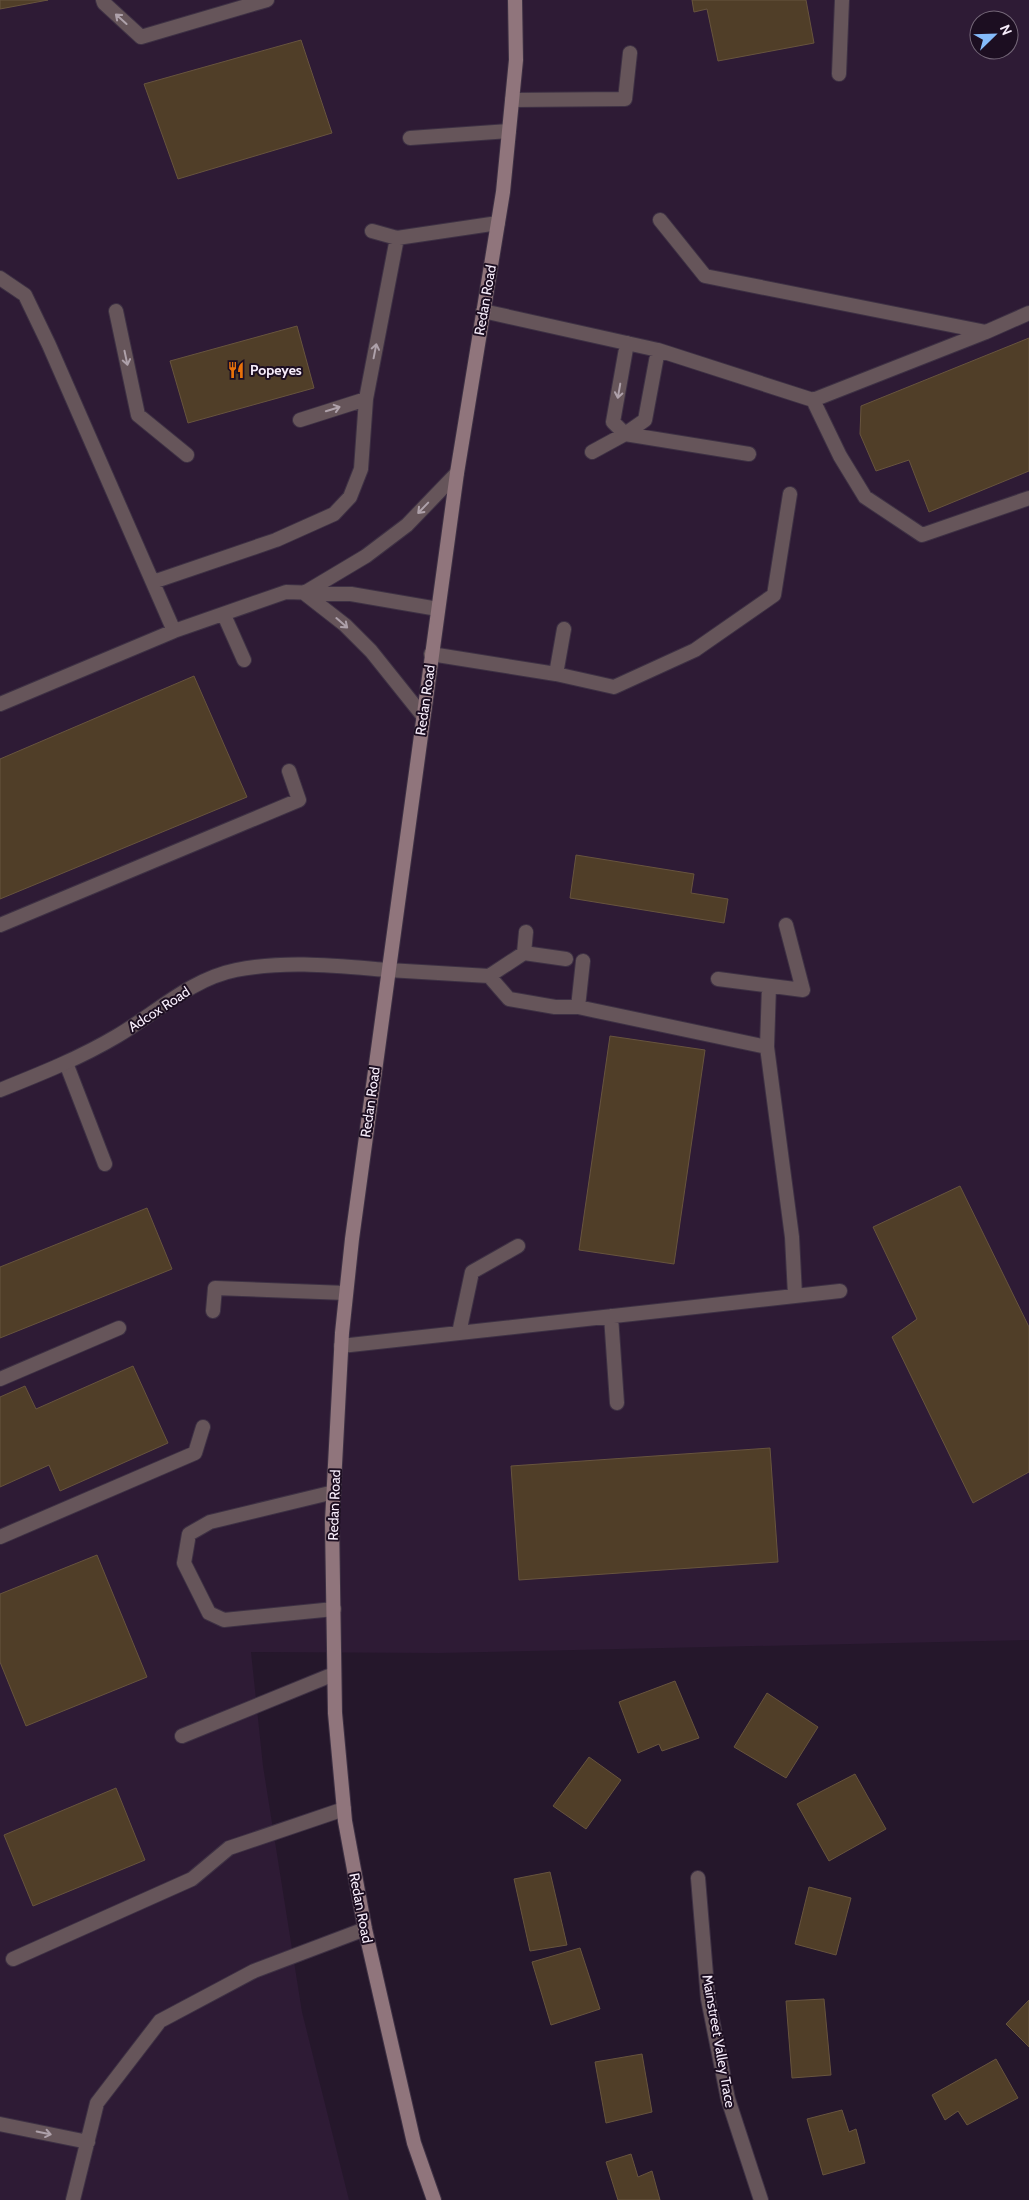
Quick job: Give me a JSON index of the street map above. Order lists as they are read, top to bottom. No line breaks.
{"streets":{"main road":["Redan Road"],"street":["Adcox Road","Mainstreet Valley Trace"]},"crossings":[["Redan Road","Adcox Road"]],"places":{"restaurant":["Popeyes"]},"north":"top right"}
